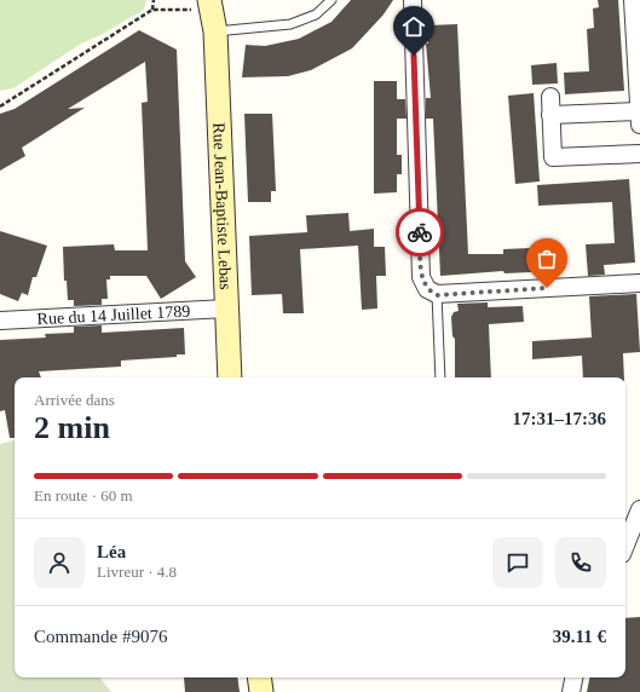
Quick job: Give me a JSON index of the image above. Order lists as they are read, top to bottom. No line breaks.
{"streets":{"street":["Rue Jean-Baptiste Lebas","Rue du 14 Juillet 1789"]},"crossings":[["Rue Jean-Baptiste Lebas","Rue du 14 Juillet 1789"]],"page":{"heading":["2 min","Arrivée dans","17:31–17:36"],"panel":["Léa","Livreur · 4.8","Commande #9076","39.11 €"],"bar":"En route · 60 m"}}
